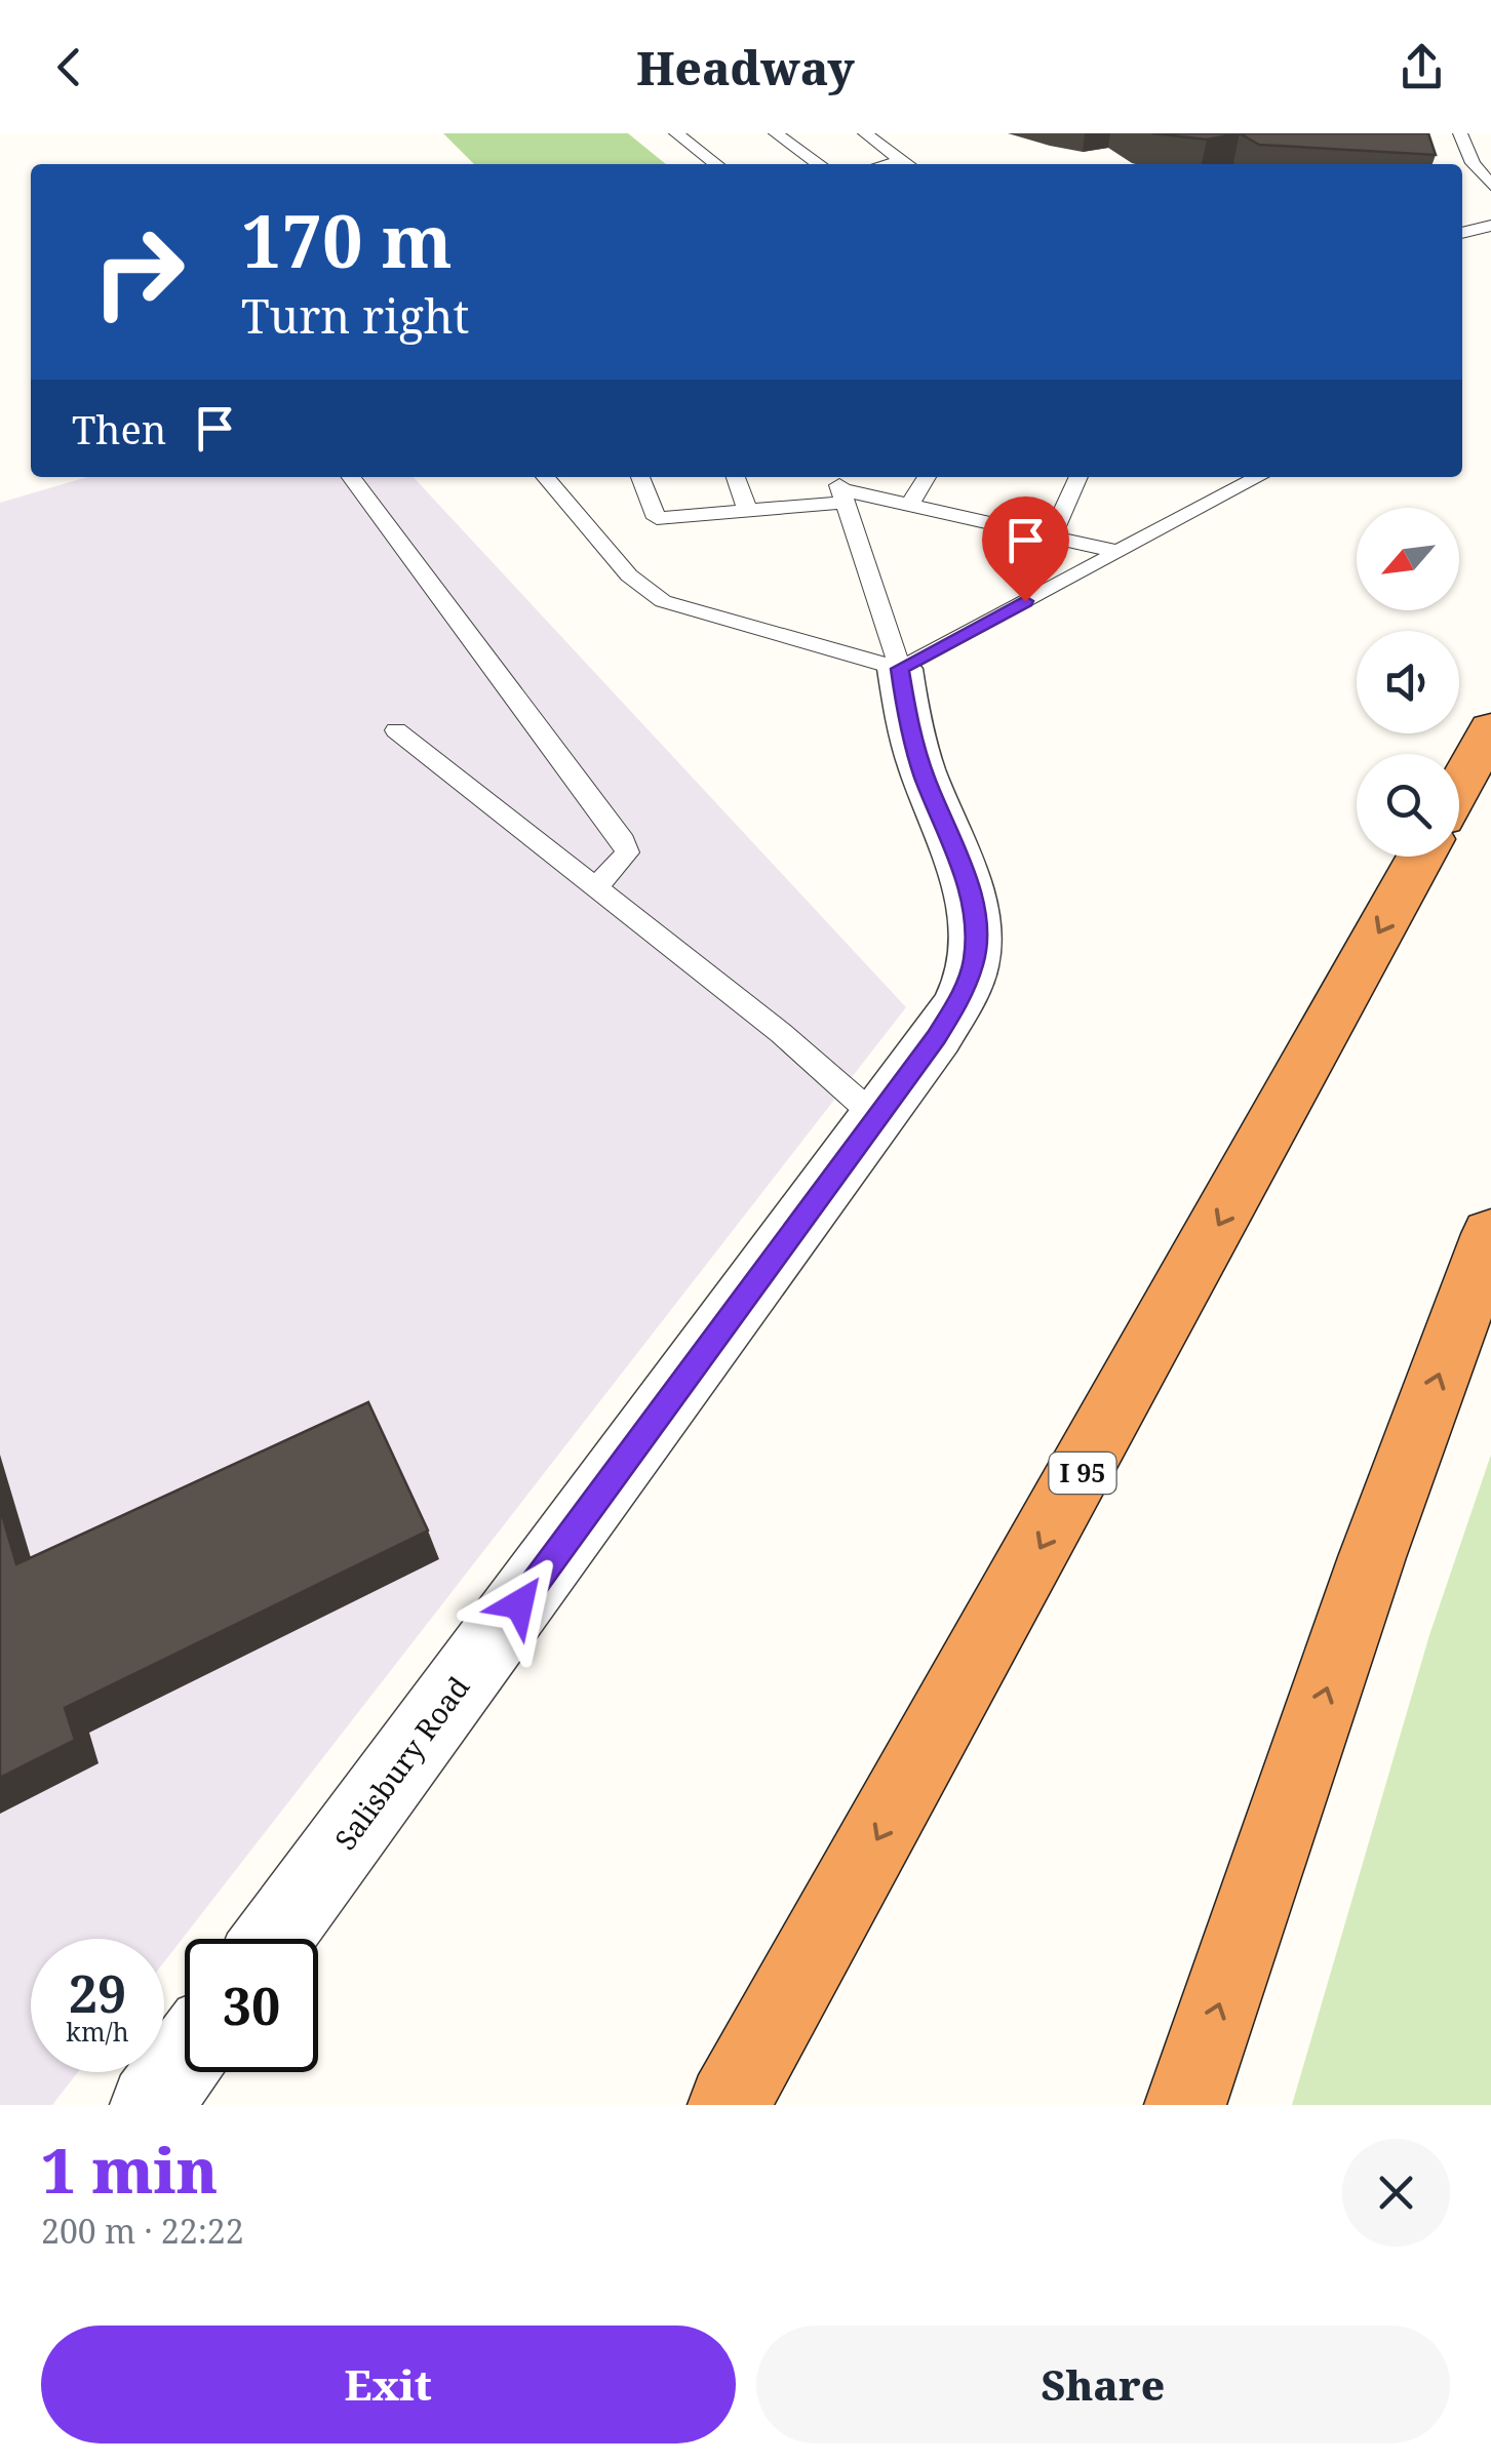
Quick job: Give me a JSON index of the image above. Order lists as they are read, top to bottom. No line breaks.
{"streets":{"highway":["I 95"],"street":["Salisbury Road"]},"north":"bottom left","page":{"header":"Headway","turn":["170 m","Turn right"],"then":"Then","speed":"29 km/h","limit":"30","heading":["1 min","200 m · 22:22"],"buttons":["Exit","Share"]}}
